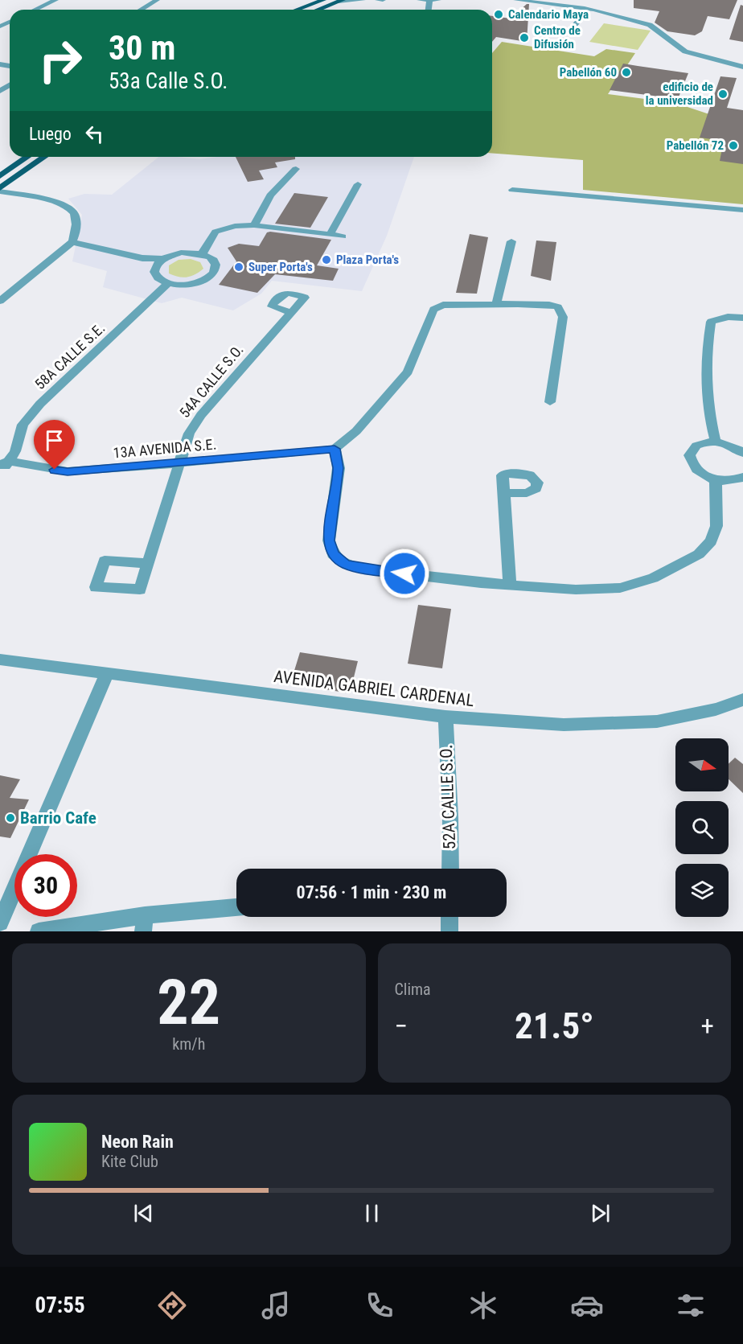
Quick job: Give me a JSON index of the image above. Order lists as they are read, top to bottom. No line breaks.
{"streets":{"street":["58A CALLE S.E.","54A CALLE S.O.","13A AVENIDA S.E.","AVENIDA GABRIEL CARDENAL","52A CALLE S.O."]},"crossings":[["58A CALLE S.E.","13A AVENIDA S.E."],["54A CALLE S.O.","13A AVENIDA S.E."],["AVENIDA GABRIEL CARDENAL","52A CALLE S.O."]],"places":["Calendario Maya","Centro de Difusión","Pabellón 60","edificio de la universidad","Pabellón 72","Plaza Porta's","Super Porta's","Barrio Cafe"],"north":"right","page":{"turn":["30 m","53a Calle S.O."],"then":"Luego","limit":"30","trip":"07:56 · 1 min · 230 m","tile":[["22","km/h"],"Clima"],"heat":["−","21.5°","+"],"song":["Neon Rain","Kite Club"],"tabs":"07:55"}}
